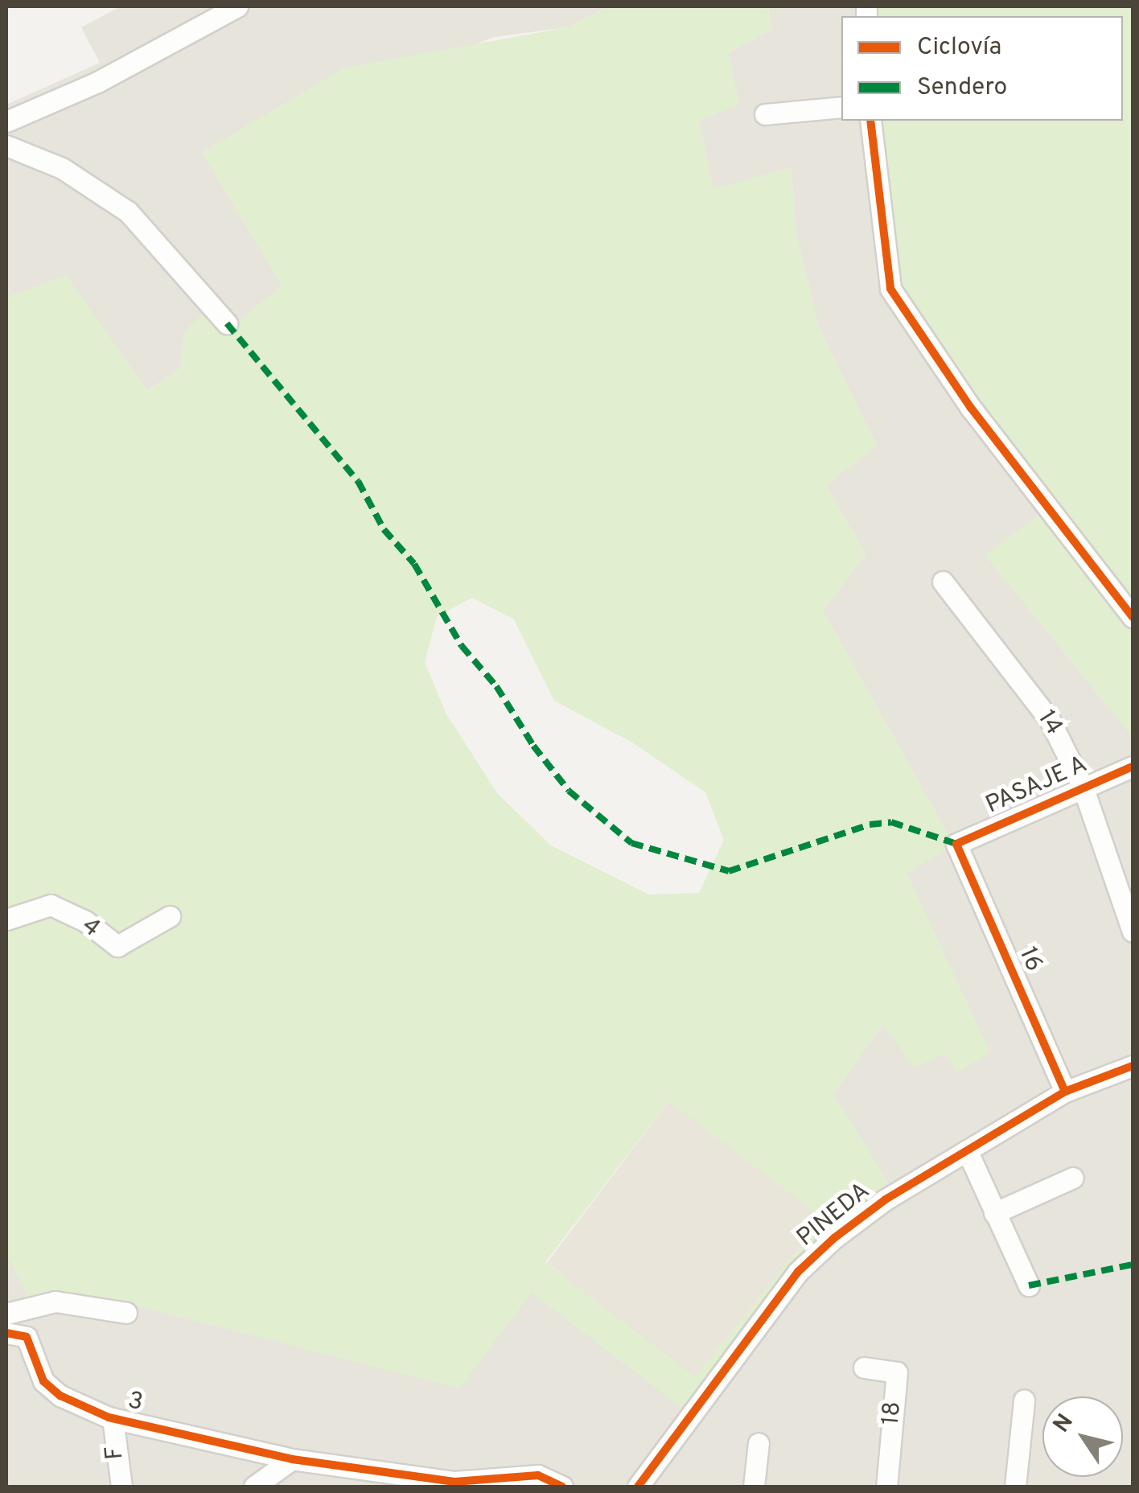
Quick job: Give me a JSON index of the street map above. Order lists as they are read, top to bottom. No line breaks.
{"streets":{"street":["14","PASAJE A","4","16","PINEDA","3","18","F"]},"crossings":[["14","PASAJE A"],["PASAJE A","16"],["16","PINEDA"],["3","F"]],"legend":["Ciclovía","Sendero"],"north":"top left"}
